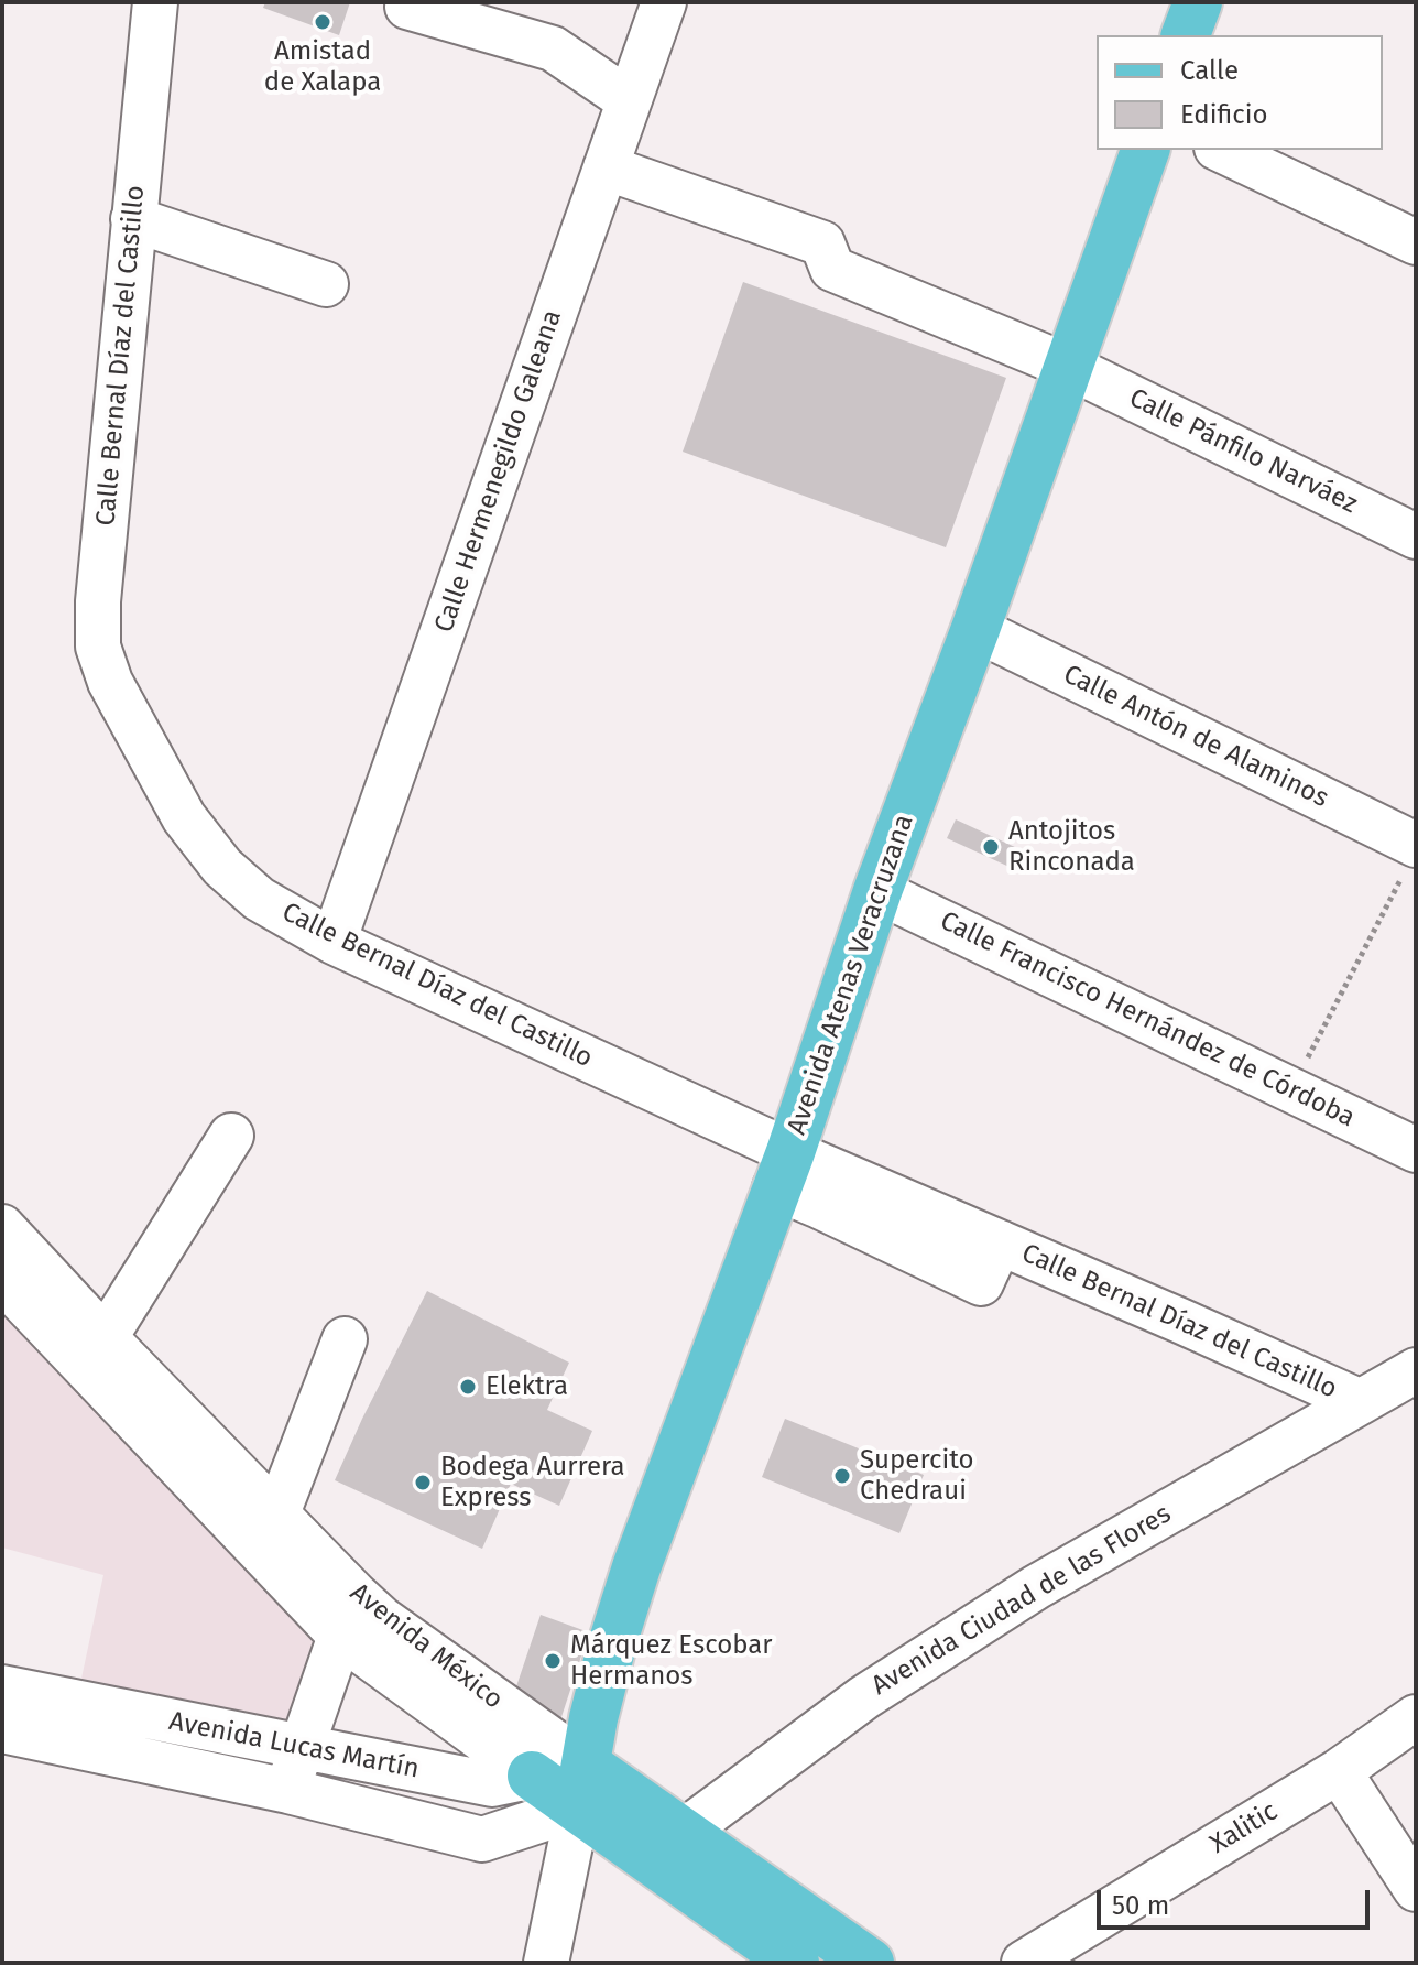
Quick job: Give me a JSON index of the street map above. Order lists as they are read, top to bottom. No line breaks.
{"streets":{"main road":["Avenida Atenas Veracruzana","Avenida México"],"street":["Calle Bernal Díaz del Castillo","Calle Pánfilo Narváez","Calle Hermenegildo Galeana","Calle Antón de Alaminos","Calle Francisco Hernández de Córdoba","Avenida Ciudad de las Flores","Avenida Lucas Martín","Xalitic"]},"crossings":[["Calle Bernal Díaz del Castillo","Calle Hermenegildo Galeana"],["Calle Bernal Díaz del Castillo","Avenida Atenas Veracruzana"],["Calle Bernal Díaz del Castillo","Avenida Ciudad de las Flores"],["Calle Pánfilo Narváez","Calle Hermenegildo Galeana"],["Calle Pánfilo Narváez","Avenida Atenas Veracruzana"],["Calle Antón de Alaminos","Avenida Atenas Veracruzana"],["Avenida Atenas Veracruzana","Calle Francisco Hernández de Córdoba"],["Avenida Atenas Veracruzana","Avenida México"],["Avenida Atenas Veracruzana","Avenida Lucas Martín"],["Avenida Ciudad de las Flores","Avenida México"],["Avenida México","Avenida Lucas Martín"]],"places":["Amistad de Xalapa","Antojitos Rinconada","Elektra","Supercito Chedraui","Bodega Aurrera Express","Márquez Escobar Hermanos"],"legend":["Calle","Edificio"],"scale_bar":"50 m"}
